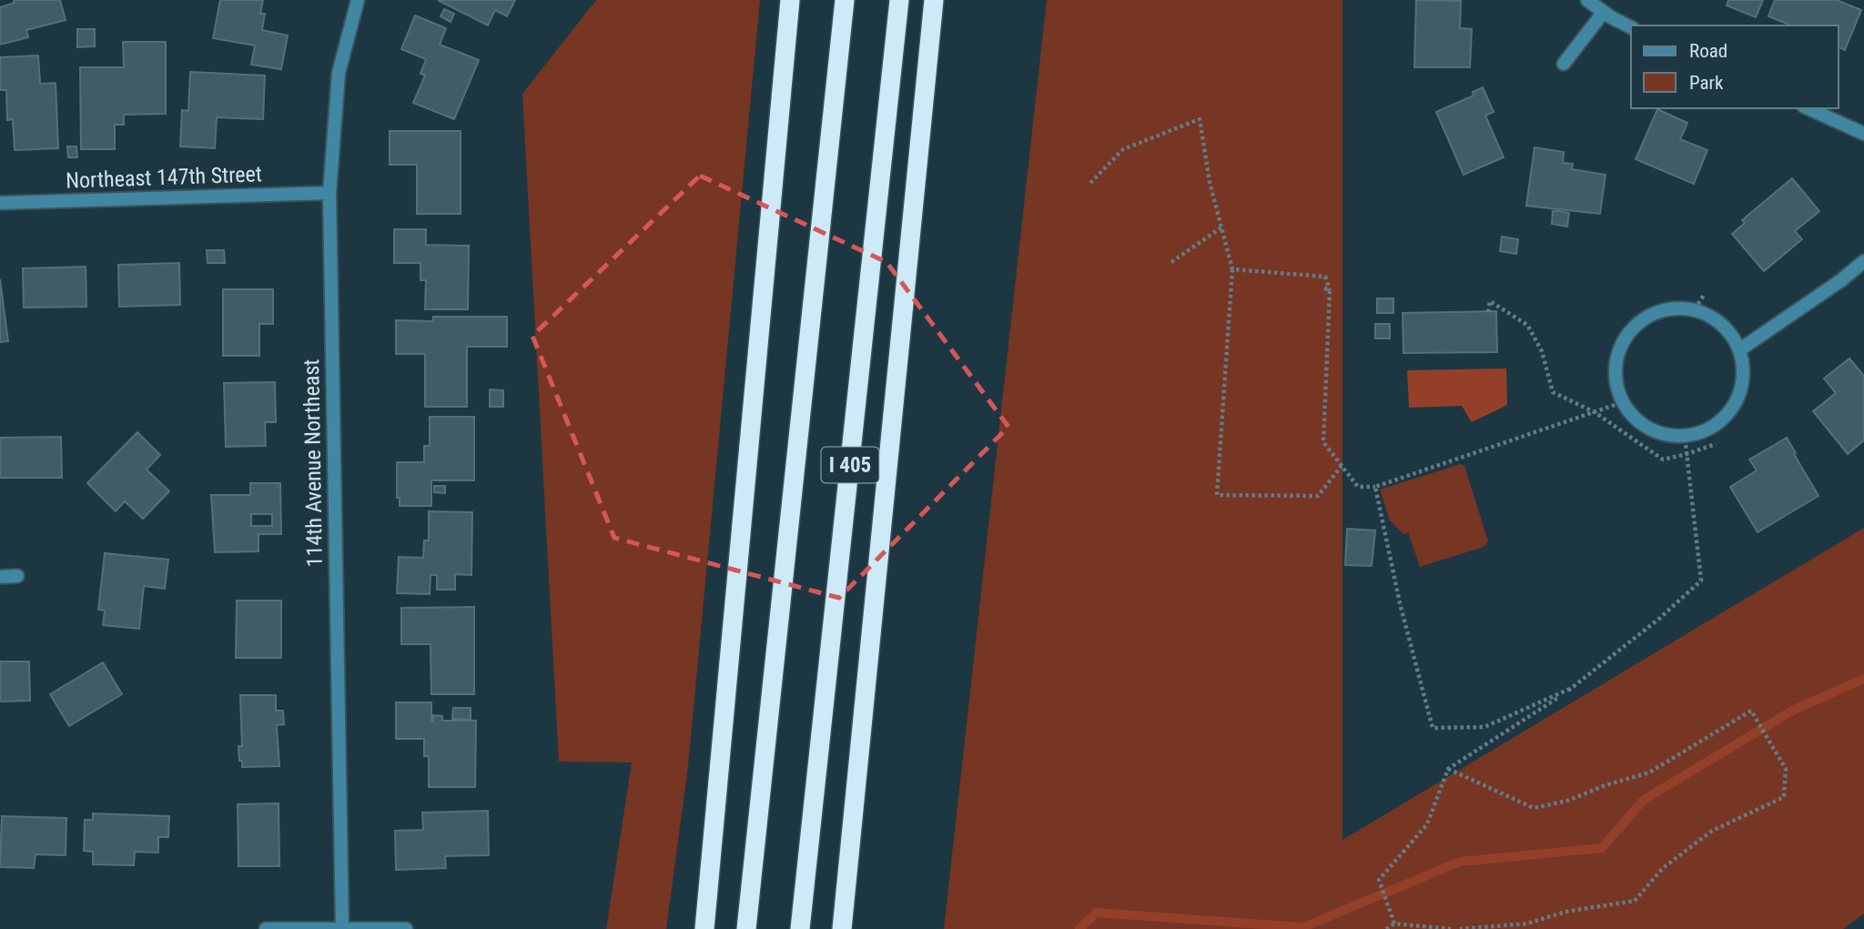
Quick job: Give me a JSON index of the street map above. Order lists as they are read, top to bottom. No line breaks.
{"streets":{"highway":["I 405"],"street":["Northeast 147th Street","114th Avenue Northeast"]},"crossings":[["Northeast 147th Street","114th Avenue Northeast"]],"legend":["Road","Park"]}
